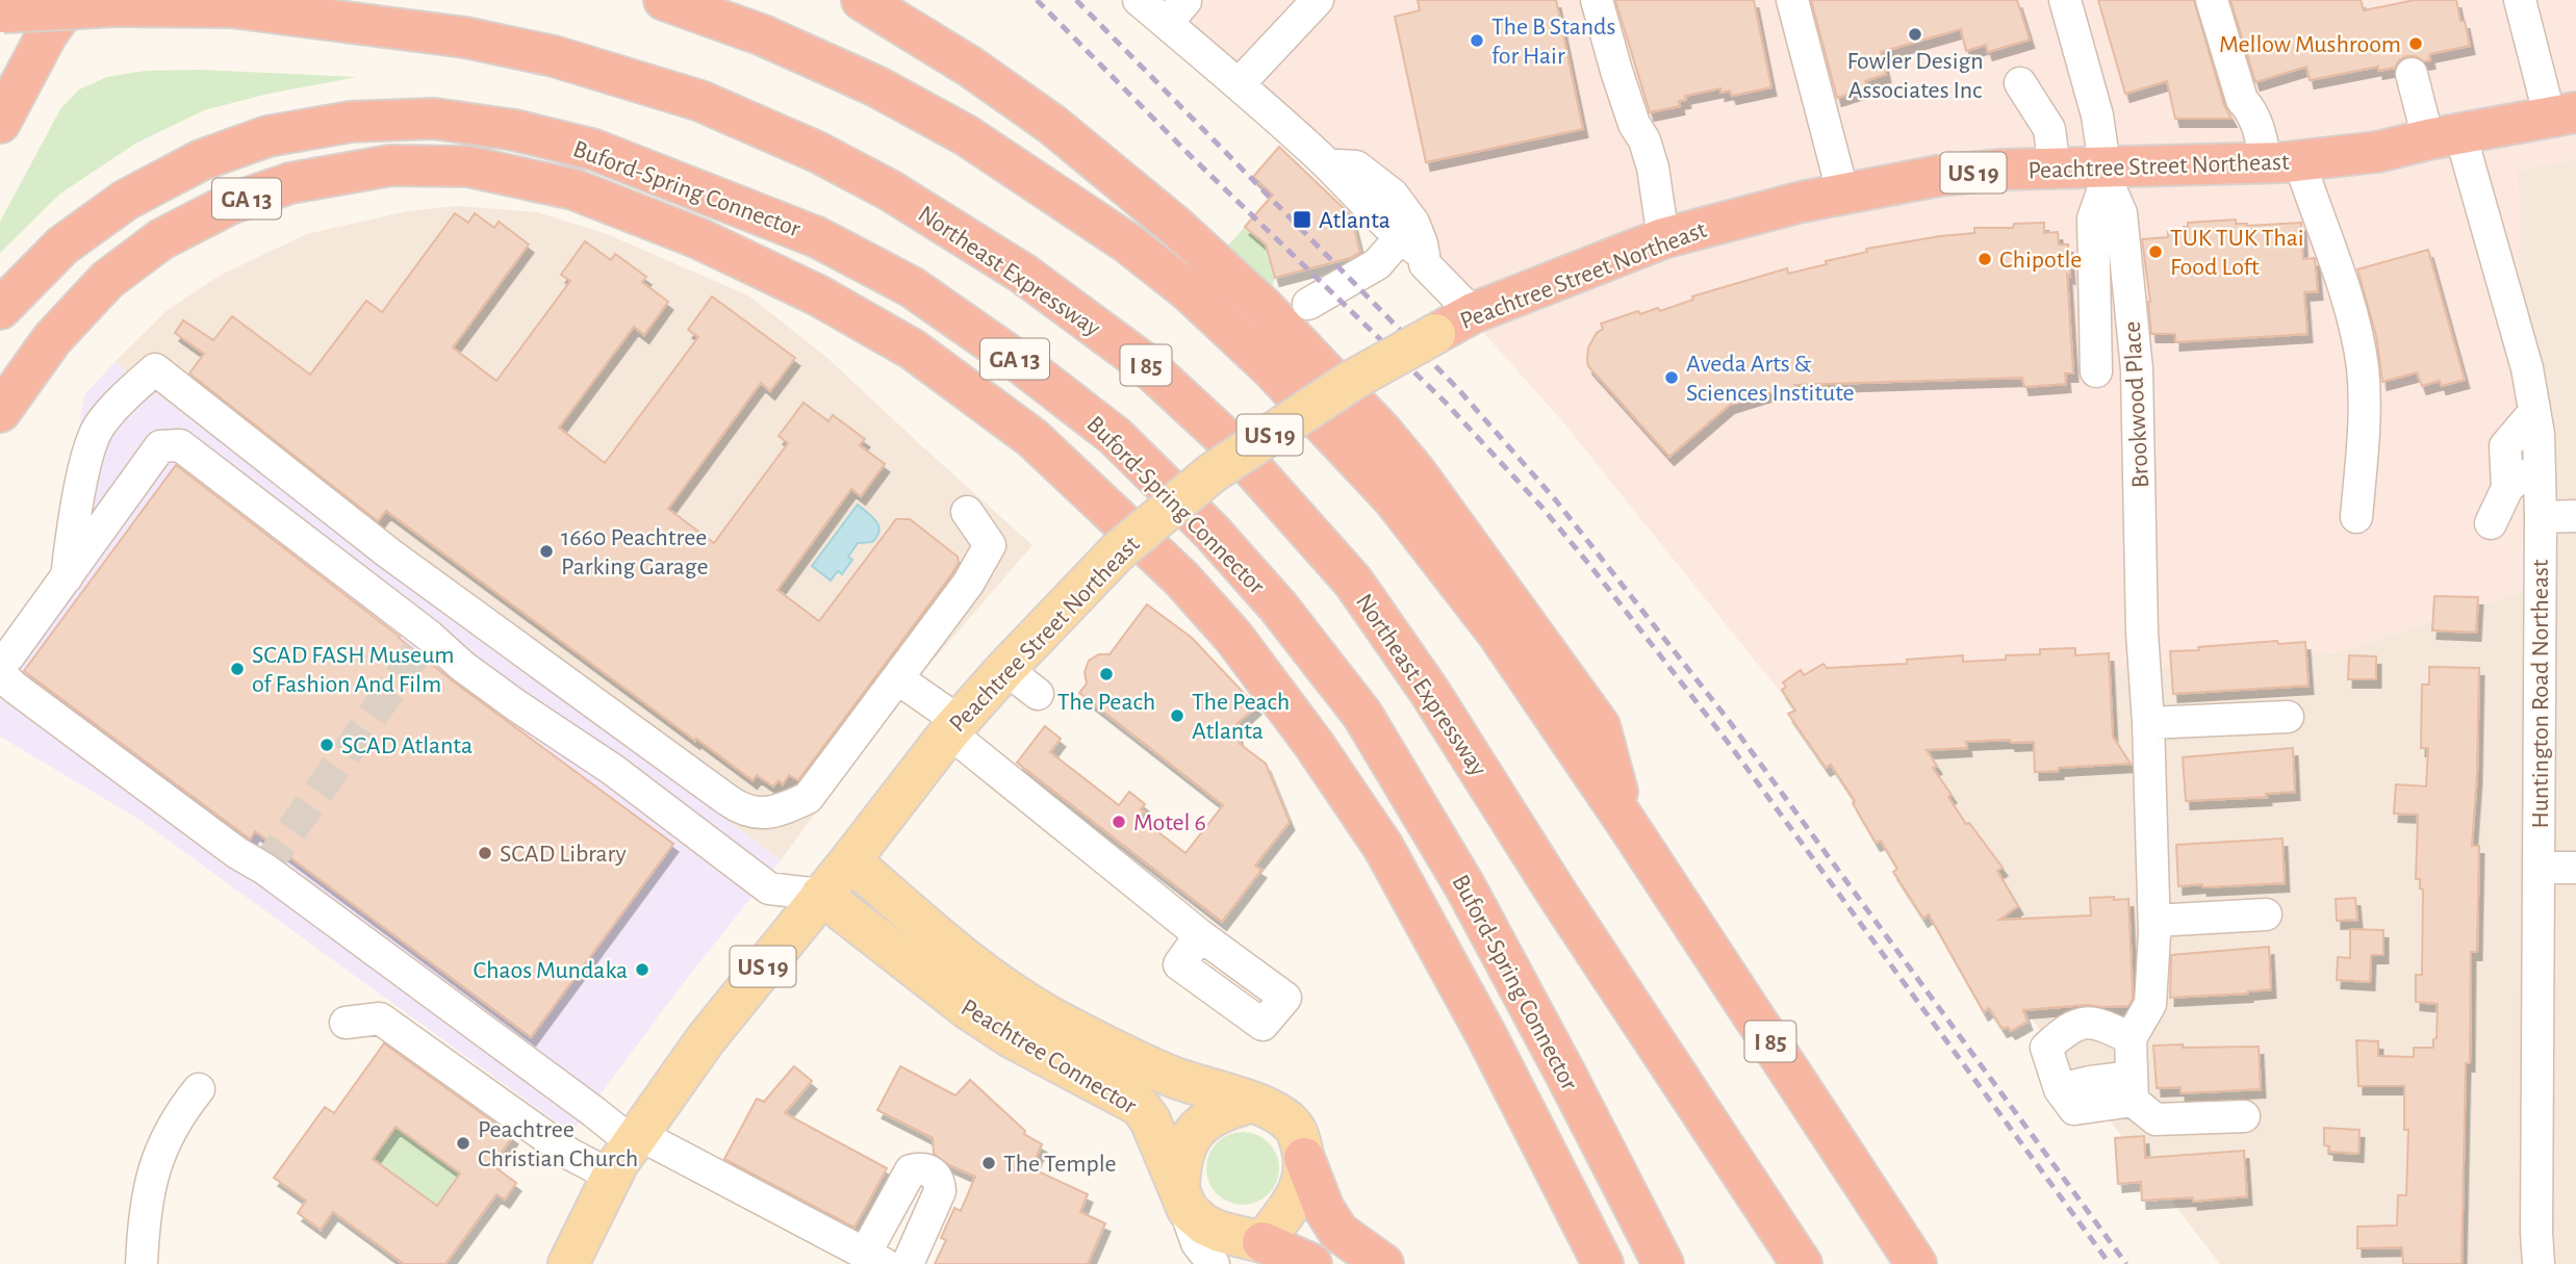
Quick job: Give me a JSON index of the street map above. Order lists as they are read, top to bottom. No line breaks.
{"streets":{"highway":["Peachtree Street Northeast","US 19","Buford-Spring Connector","GA 13","Northeast Expressway","I 85"],"main road":["Peachtree Connector"],"street":["Brookwood Place","Huntington Road Northeast"]},"crossings":[["Peachtree Street Northeast","Brookwood Place"],["Peachtree Street Northeast","Huntington Road Northeast"],["Peachtree Street Northeast","Peachtree Connector"]],"places":{"other":["Fowler Design Associates Inc","The B Stands for Hair","Mellow Mushroom","TUK TUK Thai Food Loft","Chipotle","Aveda Arts & Sciences Institute","1660 Peachtree Parking Garage","SCAD FASH Museum of Fashion And Film","The Peach","The Peach Atlanta","SCAD Atlanta","Motel 6","SCAD Library","Chaos Mundaka","Peachtree Christian Church","The Temple"],"transit":["Atlanta"]}}
